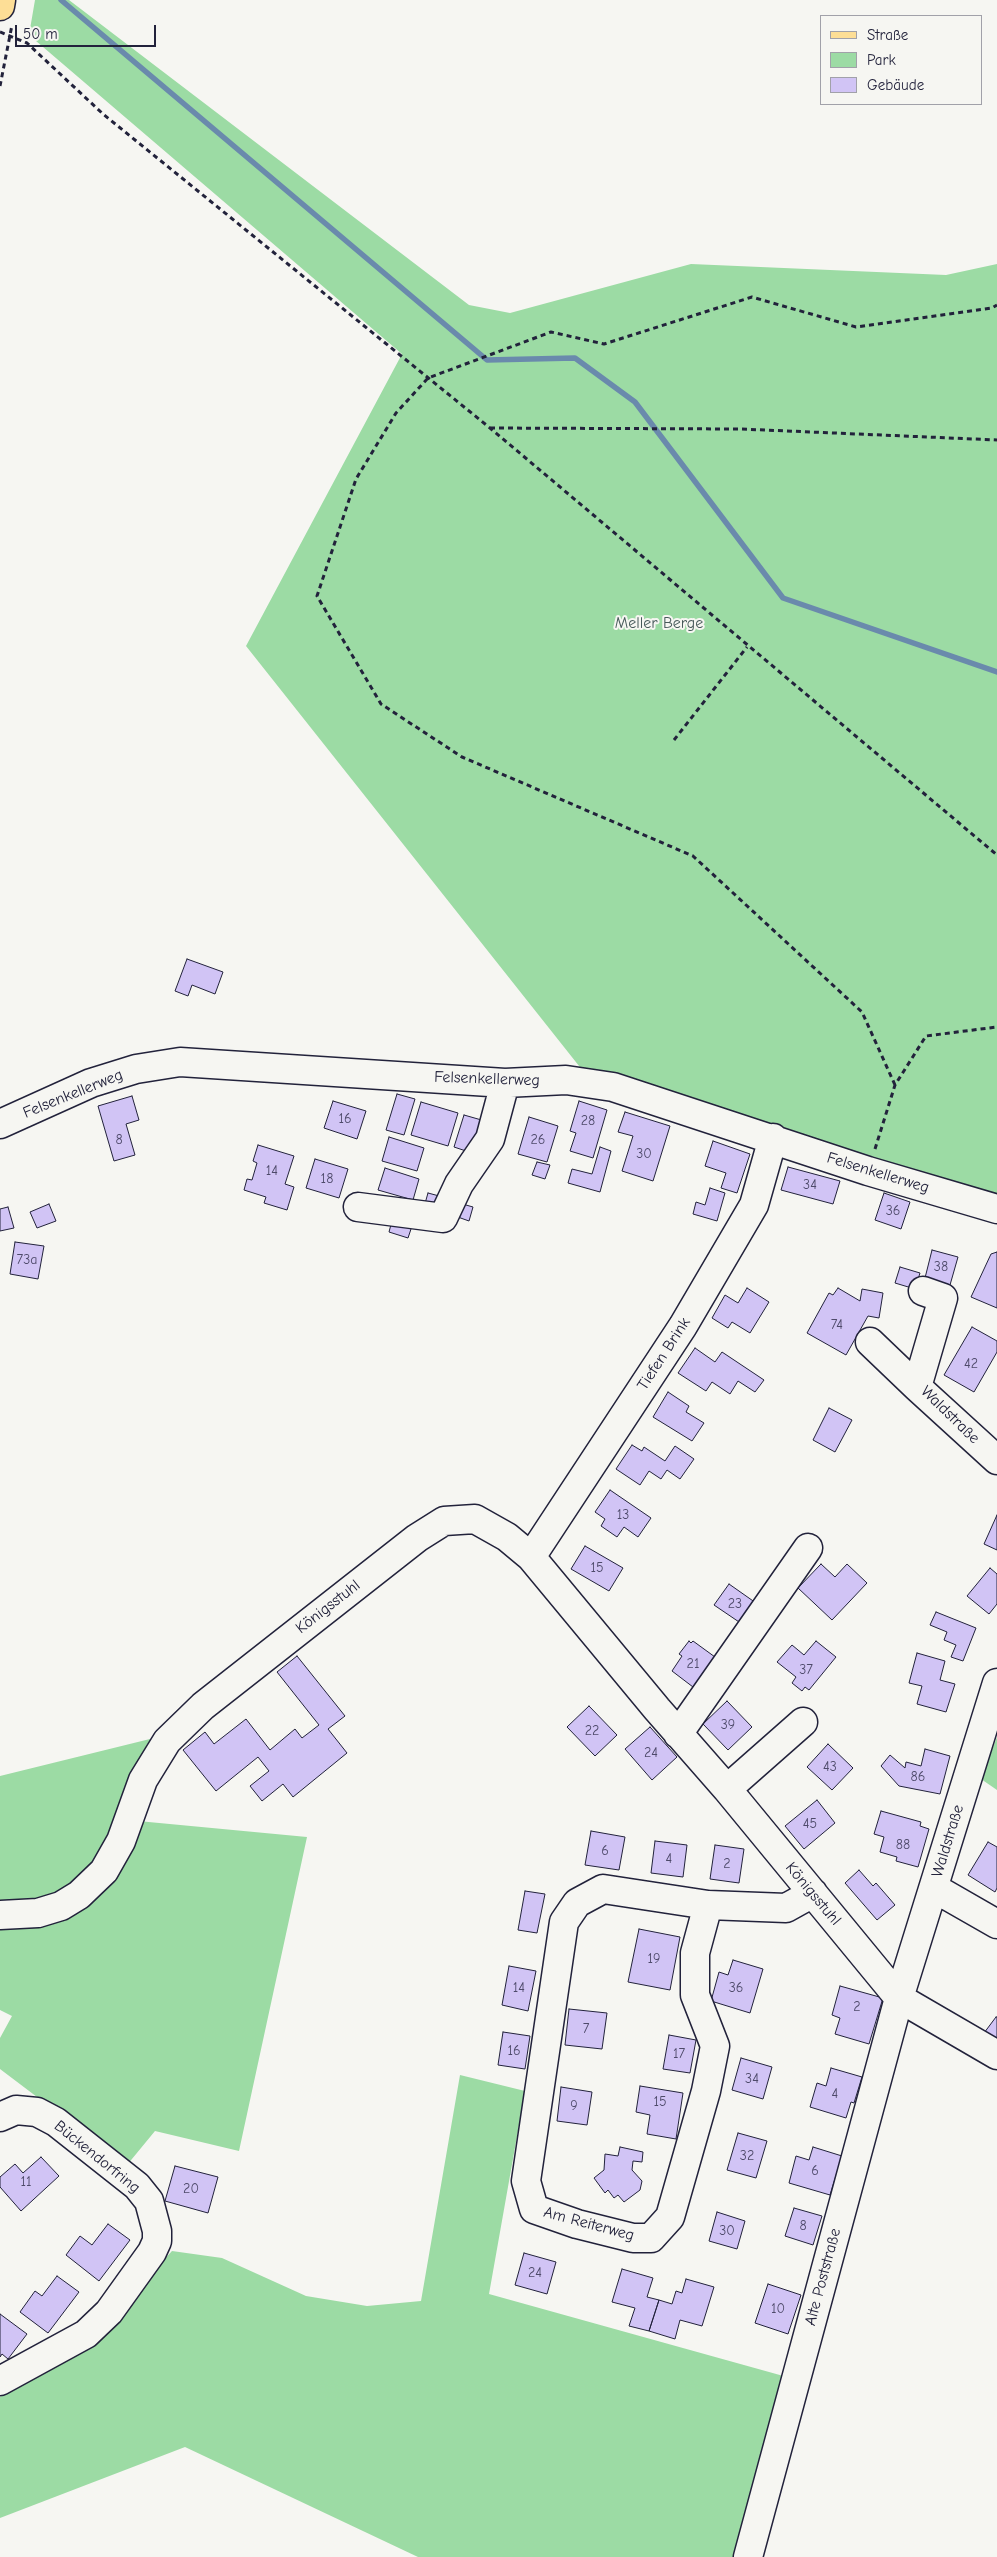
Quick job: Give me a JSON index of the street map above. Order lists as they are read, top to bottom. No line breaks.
{"streets":{"street":["Felsenkellerweg","Tiefen Brink","Waldstraße","Königsstuhl","Bückendorfring","Am Reiterweg","Alte Poststraße"]},"crossings":[["Felsenkellerweg","Tiefen Brink"],["Tiefen Brink","Königsstuhl"],["Waldstraße","Königsstuhl"],["Waldstraße","Alte Poststraße"],["Königsstuhl","Am Reiterweg"],["Königsstuhl","Alte Poststraße"]],"parks":["Meller Berge"],"house_numbers":["16","28","8","26","30","14","18","34","36","73a","38","74","42","13","15","23","21","37","39","22","24","43","86","45","88","6","4","2","19","14","36","2","7","16","17","34","4","15","9","32","6","11","20","8","30","24","10"],"legend":["Straße","Park","Gebäude"],"scale_bar":"50 m"}
